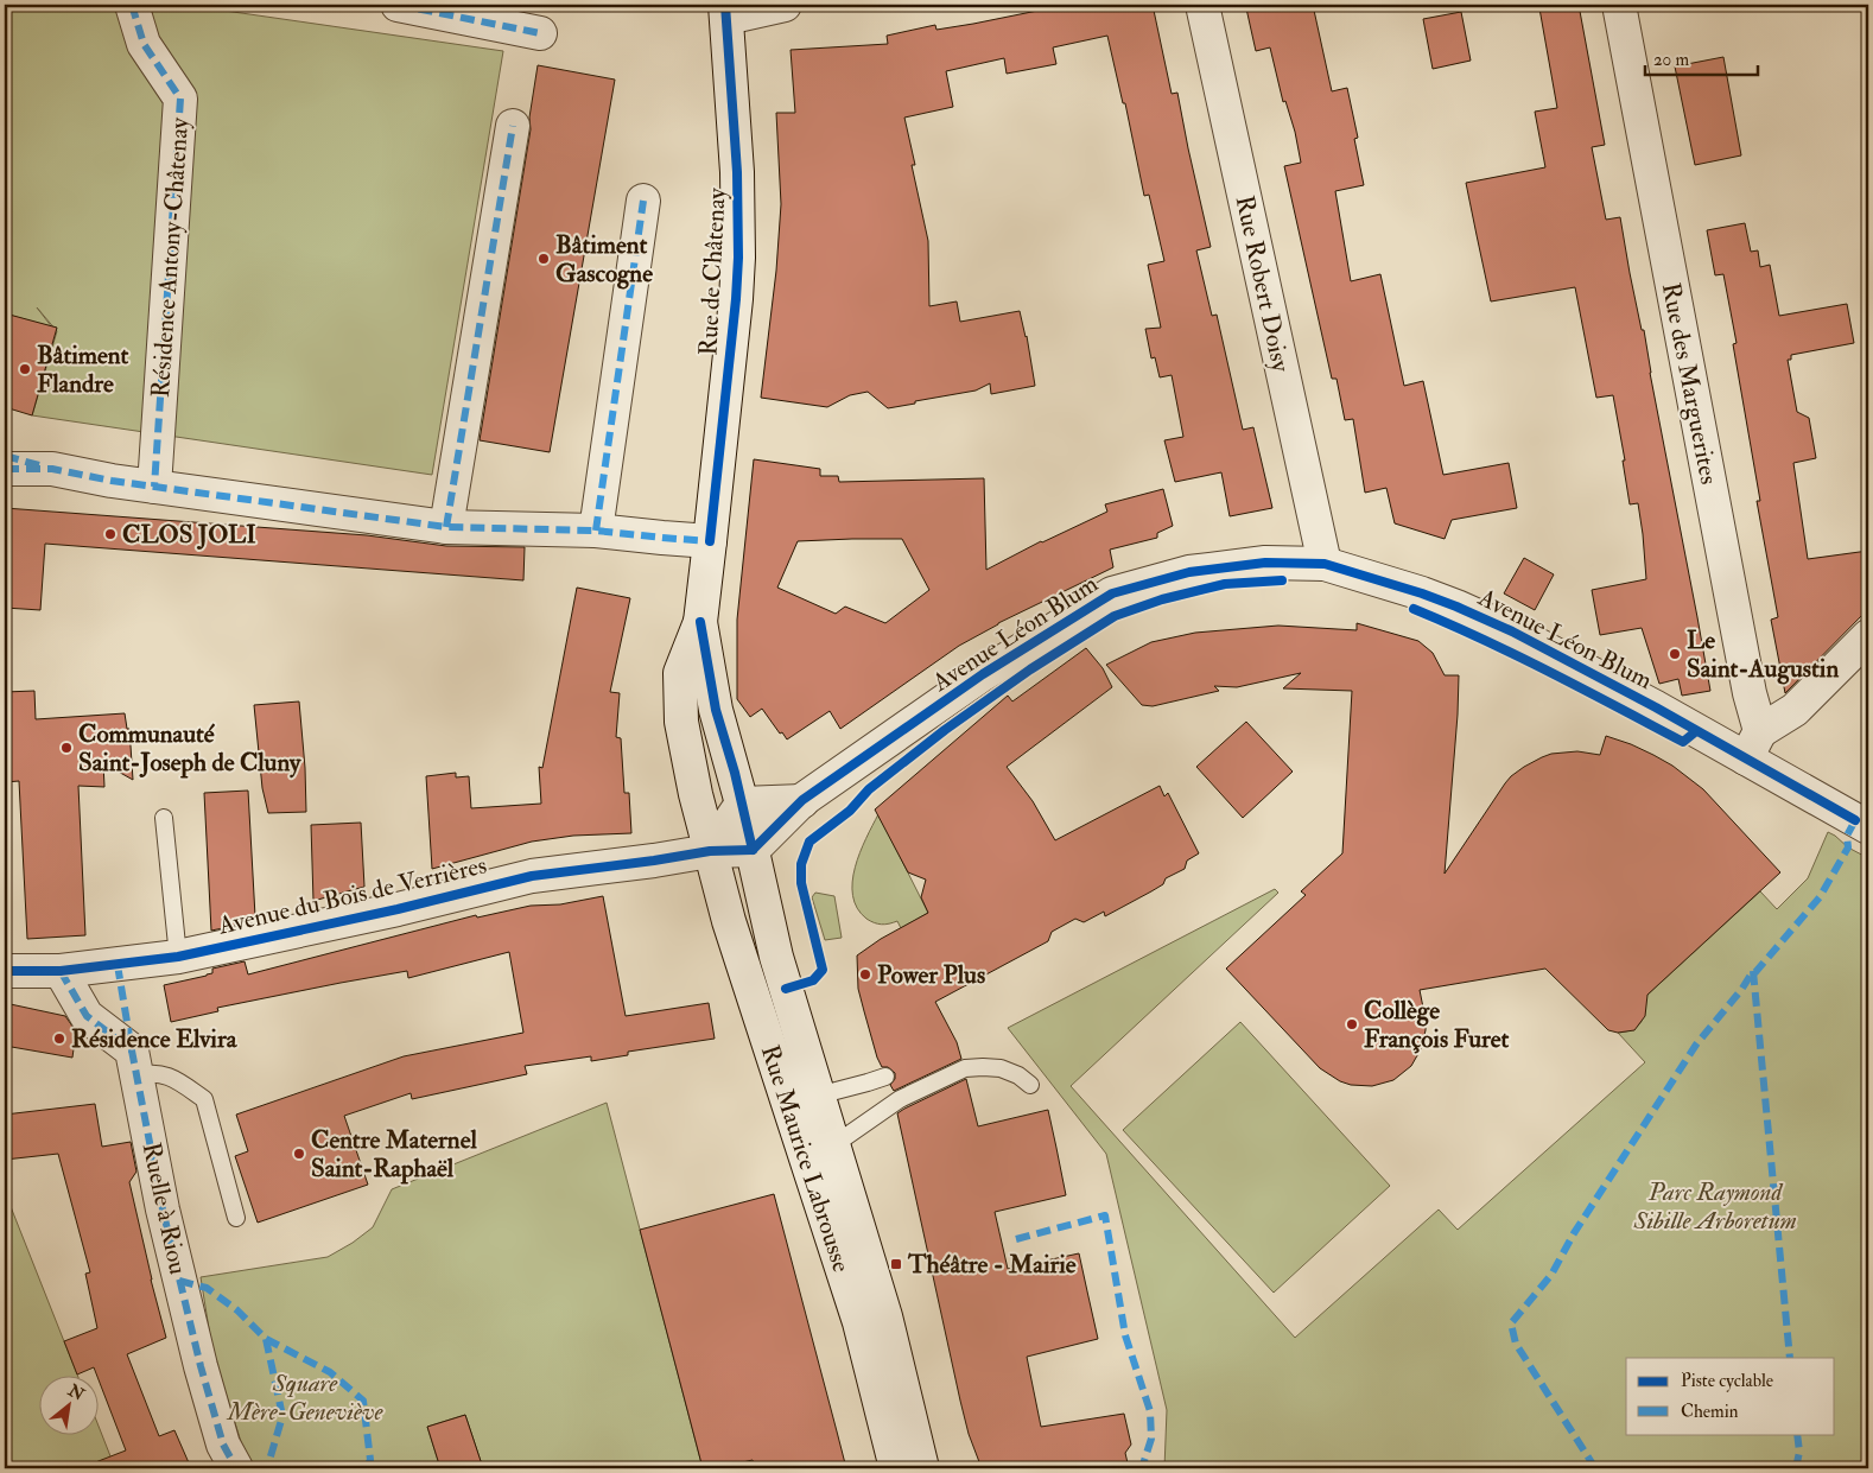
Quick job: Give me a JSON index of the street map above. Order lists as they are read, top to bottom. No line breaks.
{"streets":{"street":["Résidence Antony-Châtenay","Rue de Châtenay","Rue Robert Doisy","Rue des Marguerites","Avenue Léon Blum","Avenue du Bois de Verrières","Rue Maurice Labrousse","Ruelle à Riou"]},"crossings":[["Rue de Châtenay","Avenue Léon Blum"],["Rue de Châtenay","Avenue du Bois de Verrières"],["Rue de Châtenay","Rue Maurice Labrousse"],["Rue Robert Doisy","Avenue Léon Blum"],["Rue des Marguerites","Avenue Léon Blum"],["Avenue Léon Blum","Avenue du Bois de Verrières"],["Avenue Léon Blum","Rue Maurice Labrousse"],["Avenue du Bois de Verrières","Rue Maurice Labrousse"],["Avenue du Bois de Verrières","Ruelle à Riou"]],"parks":["Parc Raymond Sibille Arboretum","Square Mère-Geneviève"],"places":{"other":["Bâtiment Gascogne","Bâtiment Flandre","CLOS JOLI","Le Saint-Augustin","Communauté Saint-Joseph de Cluny","Power Plus","Collège François Furet","Résidence Elvira","Centre Maternel Saint-Raphaël"],"transit":["Théâtre - Mairie"]},"legend":["Piste cyclable","Chemin"],"scale_bar":"20 m","north":"top right"}
